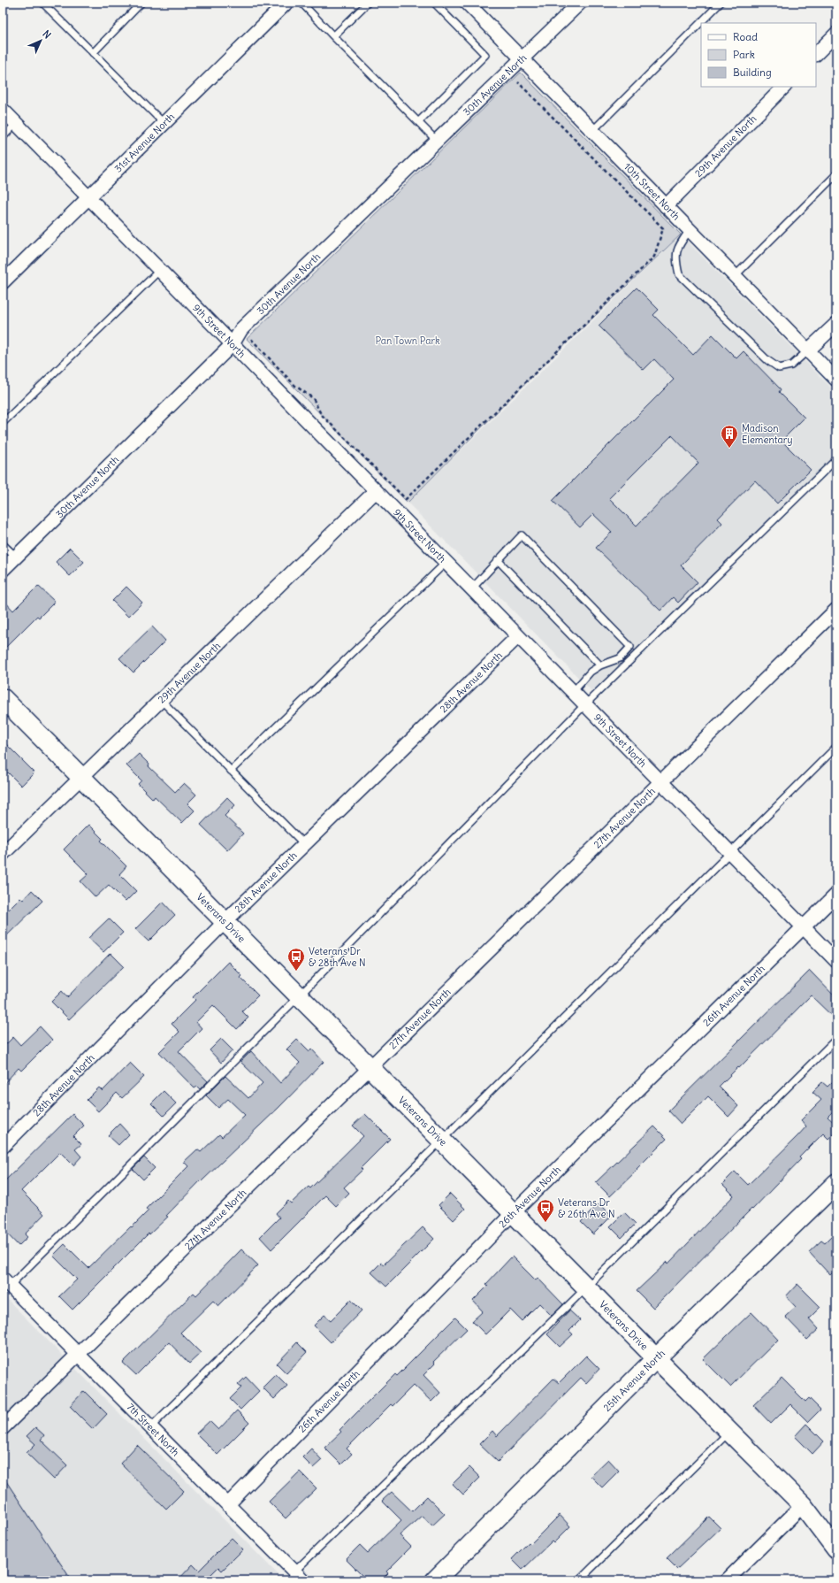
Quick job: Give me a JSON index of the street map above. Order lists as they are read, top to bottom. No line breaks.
{"streets":{"main road":["Veterans Drive","25th Avenue North"],"street":["30th Avenue North","31st Avenue North","29th Avenue North","10th Street North","9th Street North","28th Avenue North","27th Avenue North","26th Avenue North","7th Street North"]},"crossings":[["30th Avenue North","10th Street North"],["30th Avenue North","9th Street North"],["31st Avenue North","9th Street North"],["29th Avenue North","10th Street North"],["29th Avenue North","9th Street North"],["29th Avenue North","Veterans Drive"],["9th Street North","28th Avenue North"],["9th Street North","27th Avenue North"],["9th Street North","26th Avenue North"],["28th Avenue North","Veterans Drive"],["27th Avenue North","Veterans Drive"],["27th Avenue North","7th Street North"],["Veterans Drive","26th Avenue North"],["Veterans Drive","25th Avenue North"],["26th Avenue North","7th Street North"]],"parks":["Pan Town Park"],"places":{"building":["Madison Elementary"],"bus stop":["Veterans Dr & 28th Ave N","Veterans Dr & 26th Ave N"]},"legend":["Road","Park","Building"],"north":"top right"}
